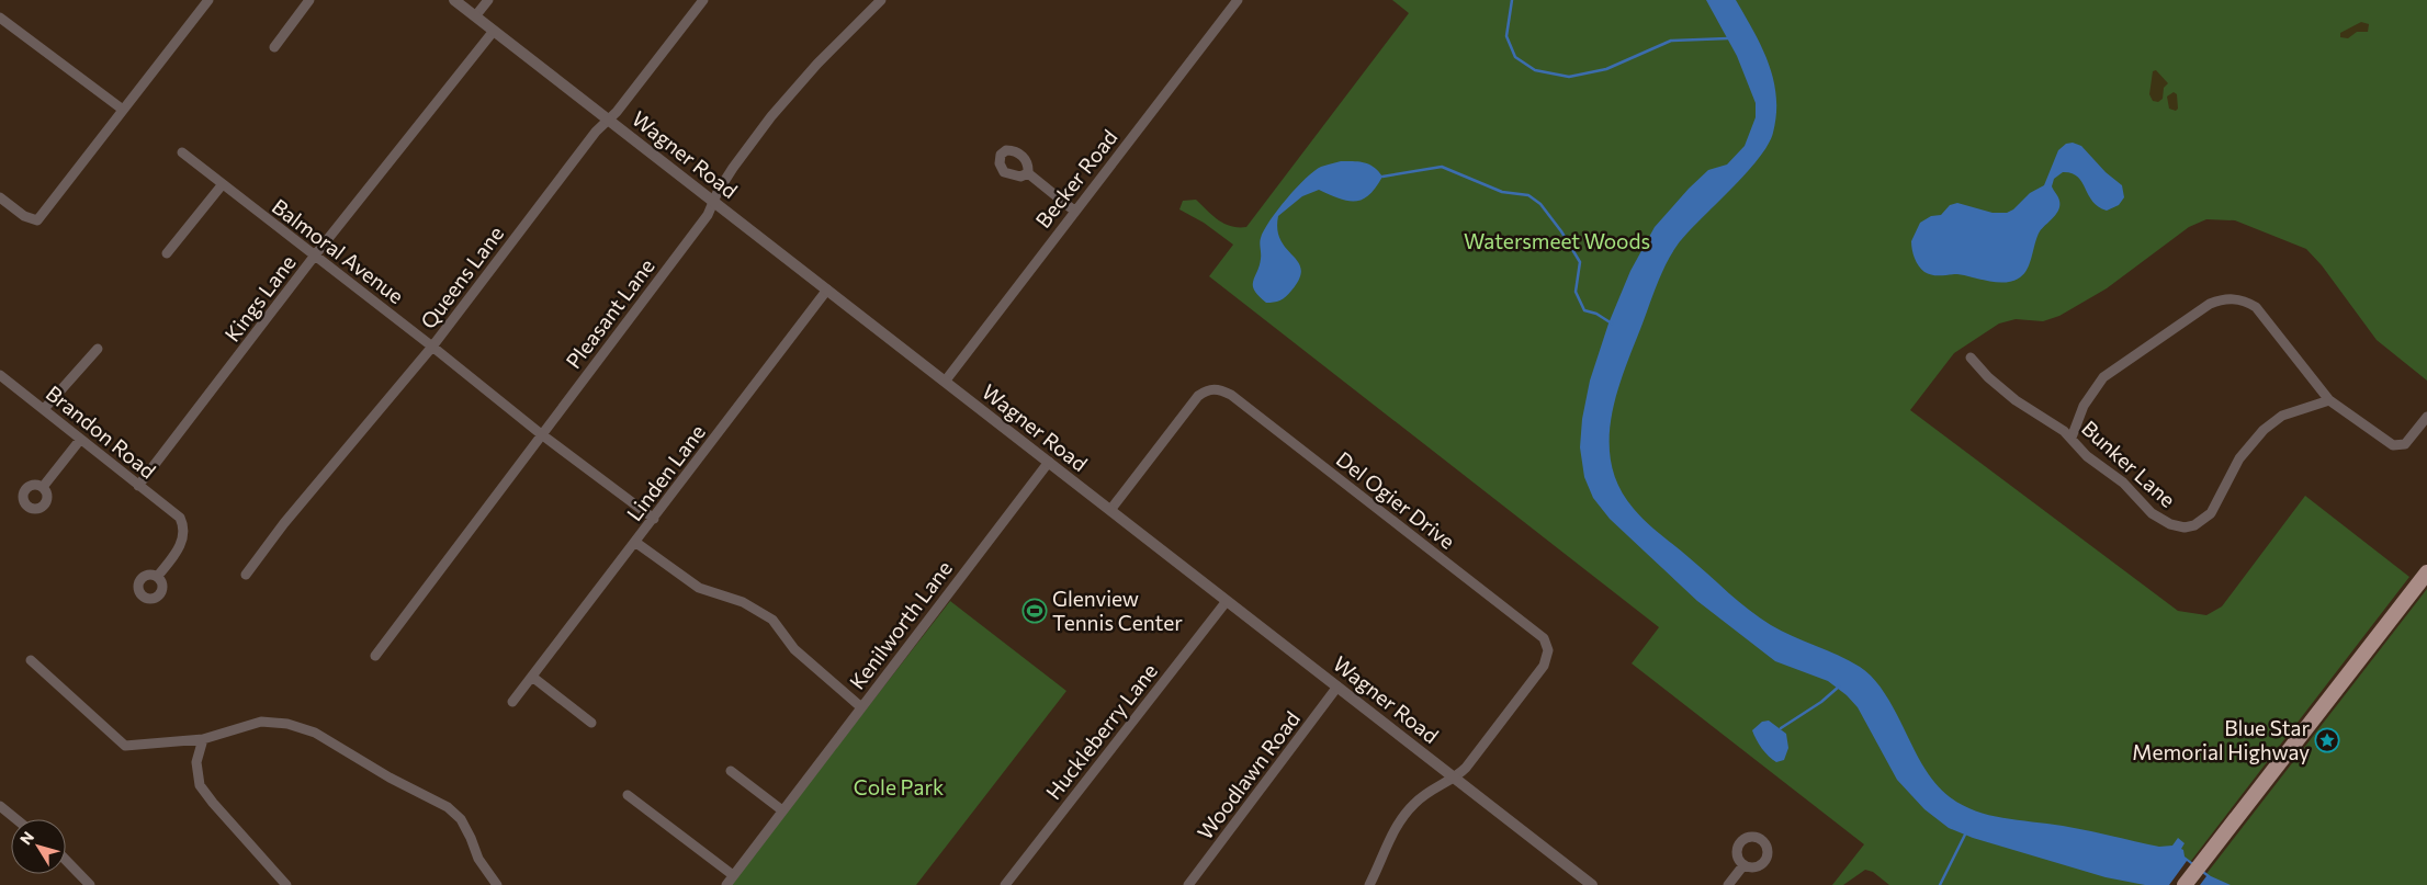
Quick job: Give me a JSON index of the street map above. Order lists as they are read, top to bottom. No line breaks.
{"streets":{"street":["Wagner Road","Becker Road","Balmoral Avenue","Queens Lane","Kings Lane","Pleasant Lane","Brandon Road","Bunker Lane","Linden Lane","Del Ogier Drive","Kenilworth Lane","Huckleberry Lane","Woodlawn Road"]},"crossings":[["Wagner Road","Becker Road"],["Wagner Road","Queens Lane"],["Wagner Road","Kings Lane"],["Wagner Road","Pleasant Lane"],["Wagner Road","Linden Lane"],["Wagner Road","Del Ogier Drive"],["Wagner Road","Kenilworth Lane"],["Wagner Road","Huckleberry Lane"],["Wagner Road","Woodlawn Road"],["Balmoral Avenue","Queens Lane"],["Balmoral Avenue","Kings Lane"],["Balmoral Avenue","Pleasant Lane"],["Balmoral Avenue","Linden Lane"],["Kings Lane","Brandon Road"]],"parks":["Watersmeet Woods","Cole Park"],"places":{"sports":["Glenview Tennis Center"],"place":["Blue Star Memorial Highway"]},"north":"top left"}
